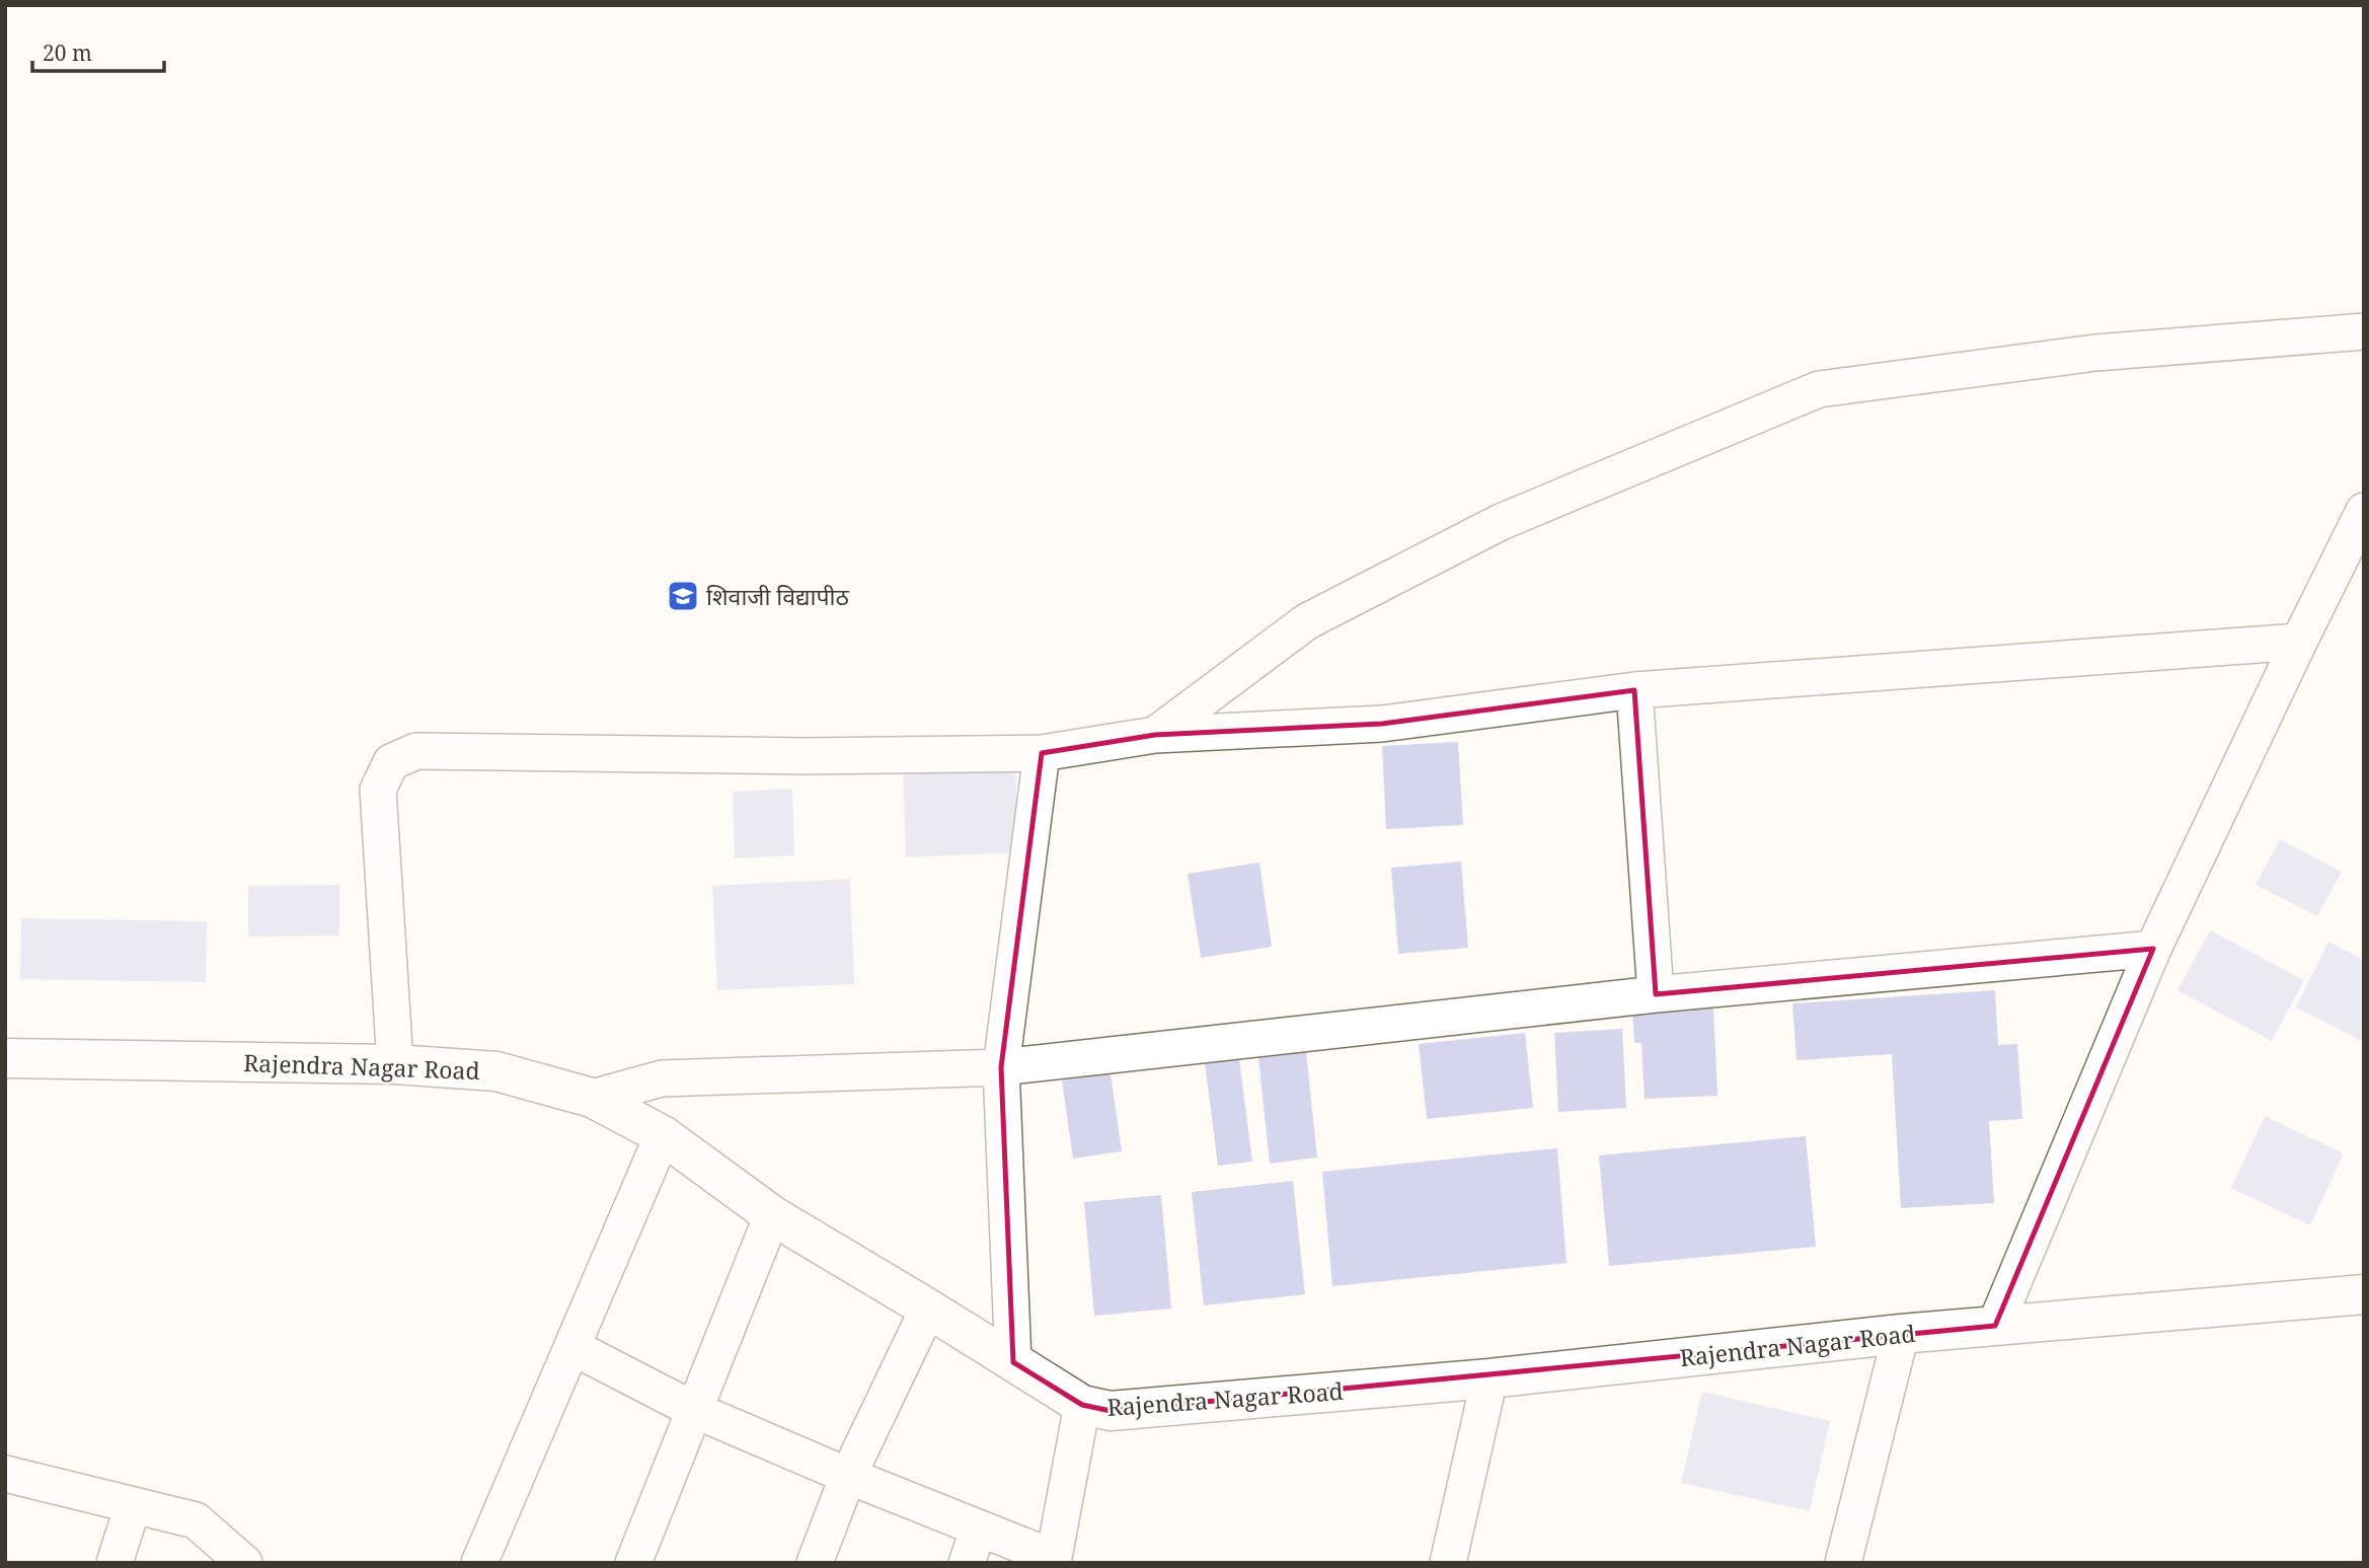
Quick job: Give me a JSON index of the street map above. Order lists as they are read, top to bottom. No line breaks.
{"streets":{"street":["Rajendra Nagar Road"]},"places":{"school or university":["शिवाजी विद्यापीठ"]},"scale_bar":"20 m"}
